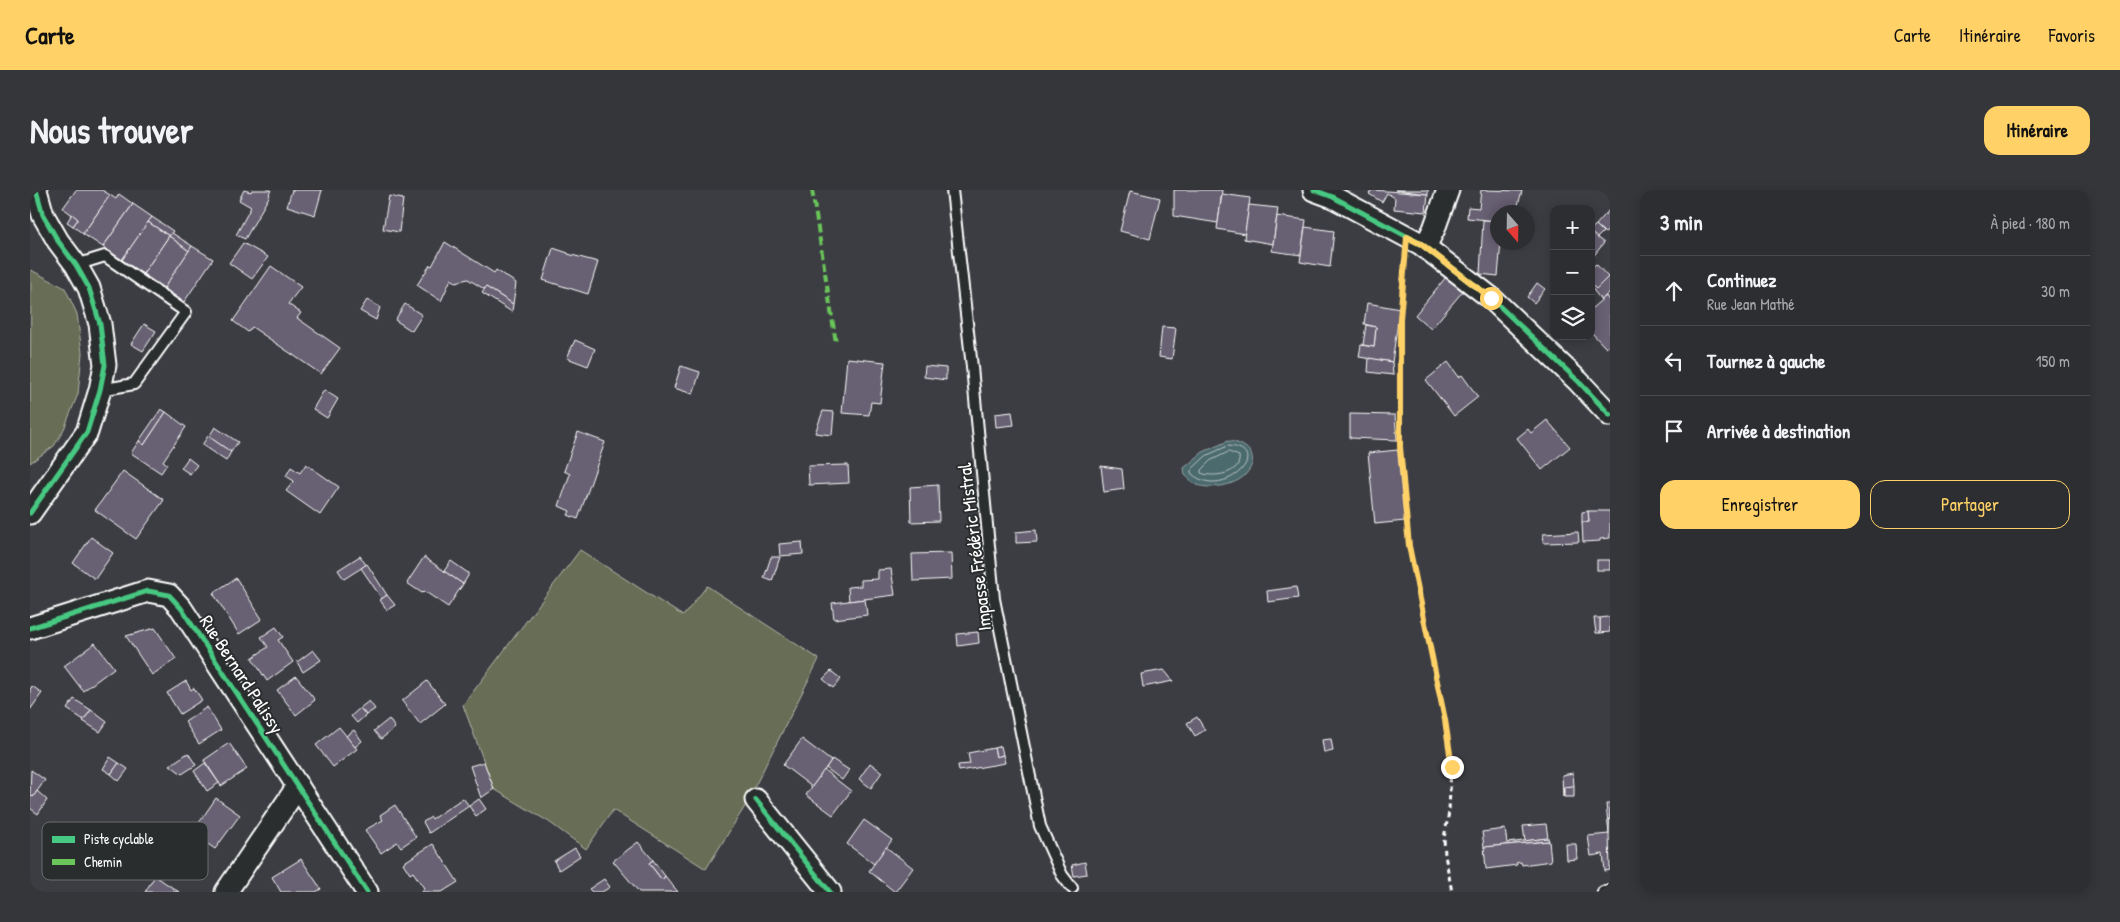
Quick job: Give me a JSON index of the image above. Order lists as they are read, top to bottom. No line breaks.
{"streets":{"street":["Rue Bernard Palissy"],"lane":["Impasse Frédéric Mistral"]},"legend":["Piste cyclable","Chemin"],"north":"bottom","page":{"header":"Carte","nav":["Carte","Itinéraire","Favoris"],"buttons":["Itinéraire",["Enregistrer","Partager"]],"title":"Nous trouver","heading":["3 min","À pied · 180 m"],"map_buttons":["+","−"],"list":[["Continuez","Rue Jean Mathé","30 m"],["Tournez à gauche","150 m"],"Arrivée à destination"]}}
